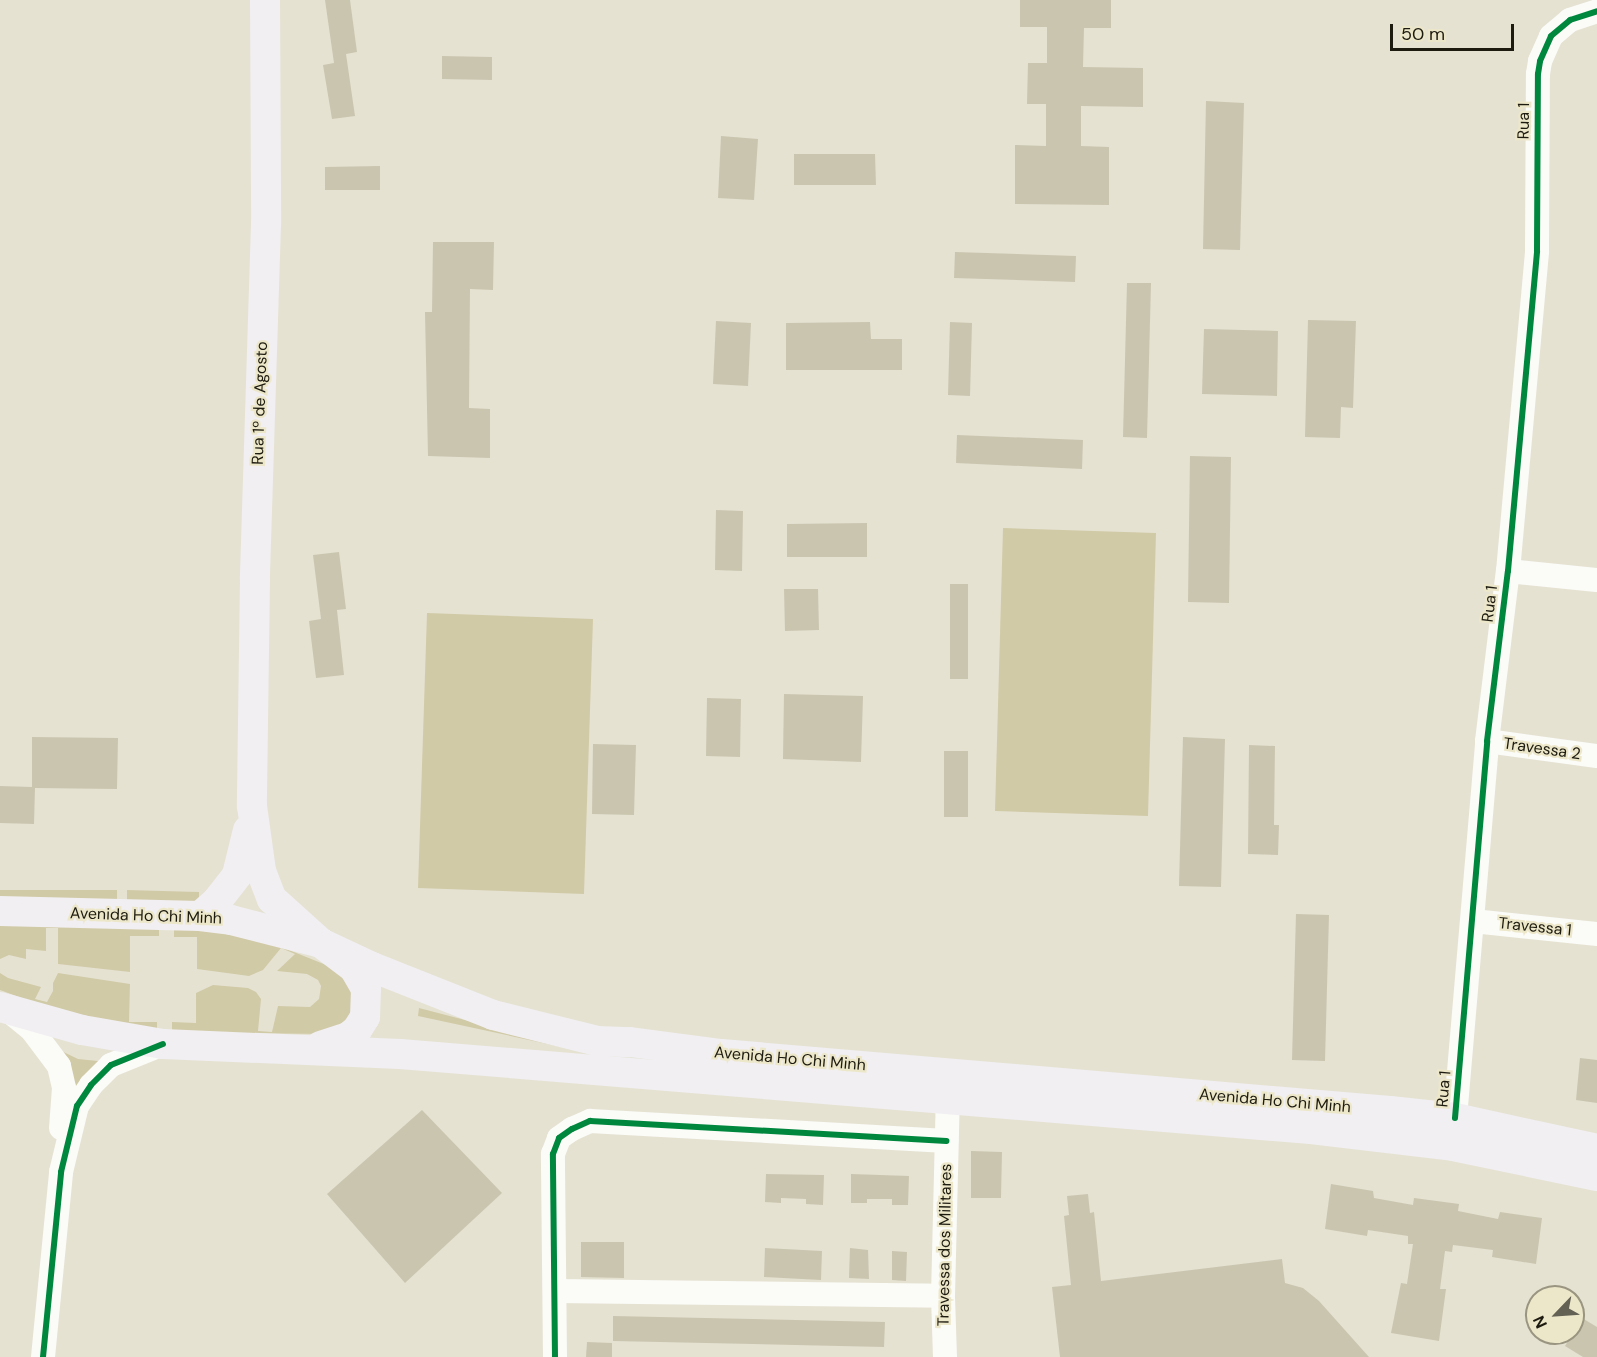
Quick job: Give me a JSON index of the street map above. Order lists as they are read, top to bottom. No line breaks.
{"streets":{"main road":["Rua 1º de Agosto","Avenida Ho Chi Minh"],"street":["Rua 1","Travessa 2","Travessa 1","Travessa dos Militares"]},"crossings":[["Rua 1","Travessa 2"],["Rua 1","Avenida Ho Chi Minh"],["Rua 1","Travessa 1"],["Avenida Ho Chi Minh","Travessa dos Militares"]],"scale_bar":"50 m","north":"bottom left"}
